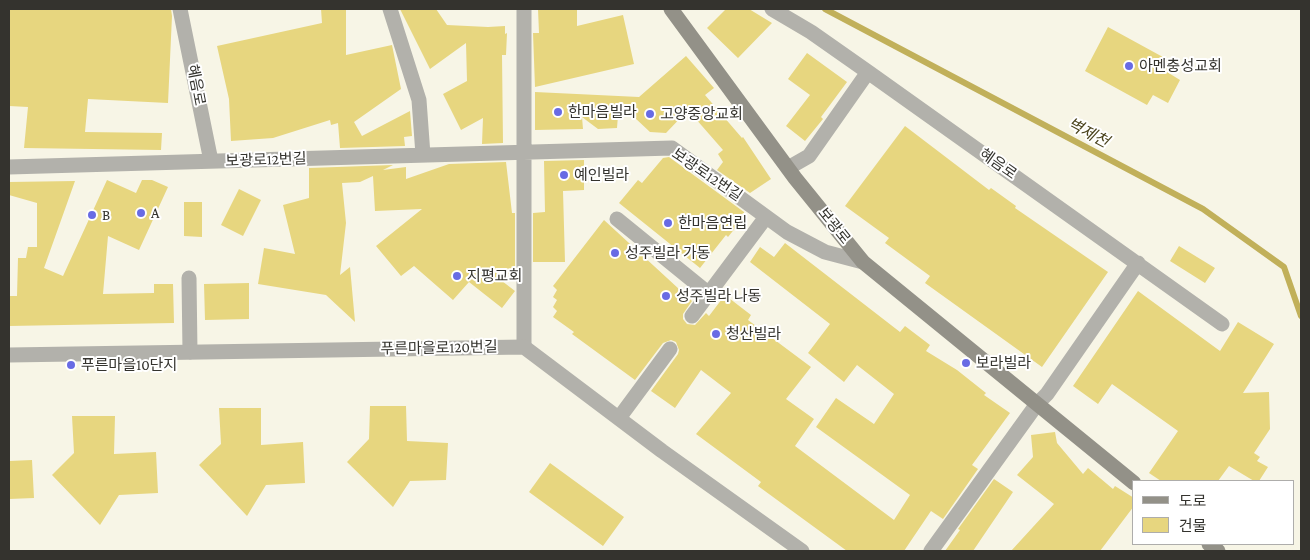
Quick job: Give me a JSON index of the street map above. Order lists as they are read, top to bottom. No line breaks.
{"streets":{"main road":["보광로"],"street":["혜음로","보광로12번길","푸른마을로120번길"]},"crossings":[["혜음로","보광로12번길"],["보광로12번길","보광로"]],"water":["벽제천"],"places":["아멘충성교회","한마음빌라","고양중앙교회","예인빌라","A","B","한마음연립","성주빌라 가동","지평교회","성주빌라 나동","청산빌라","보라빌라","푸른마을10단지"],"legend":["도로","건물"]}
